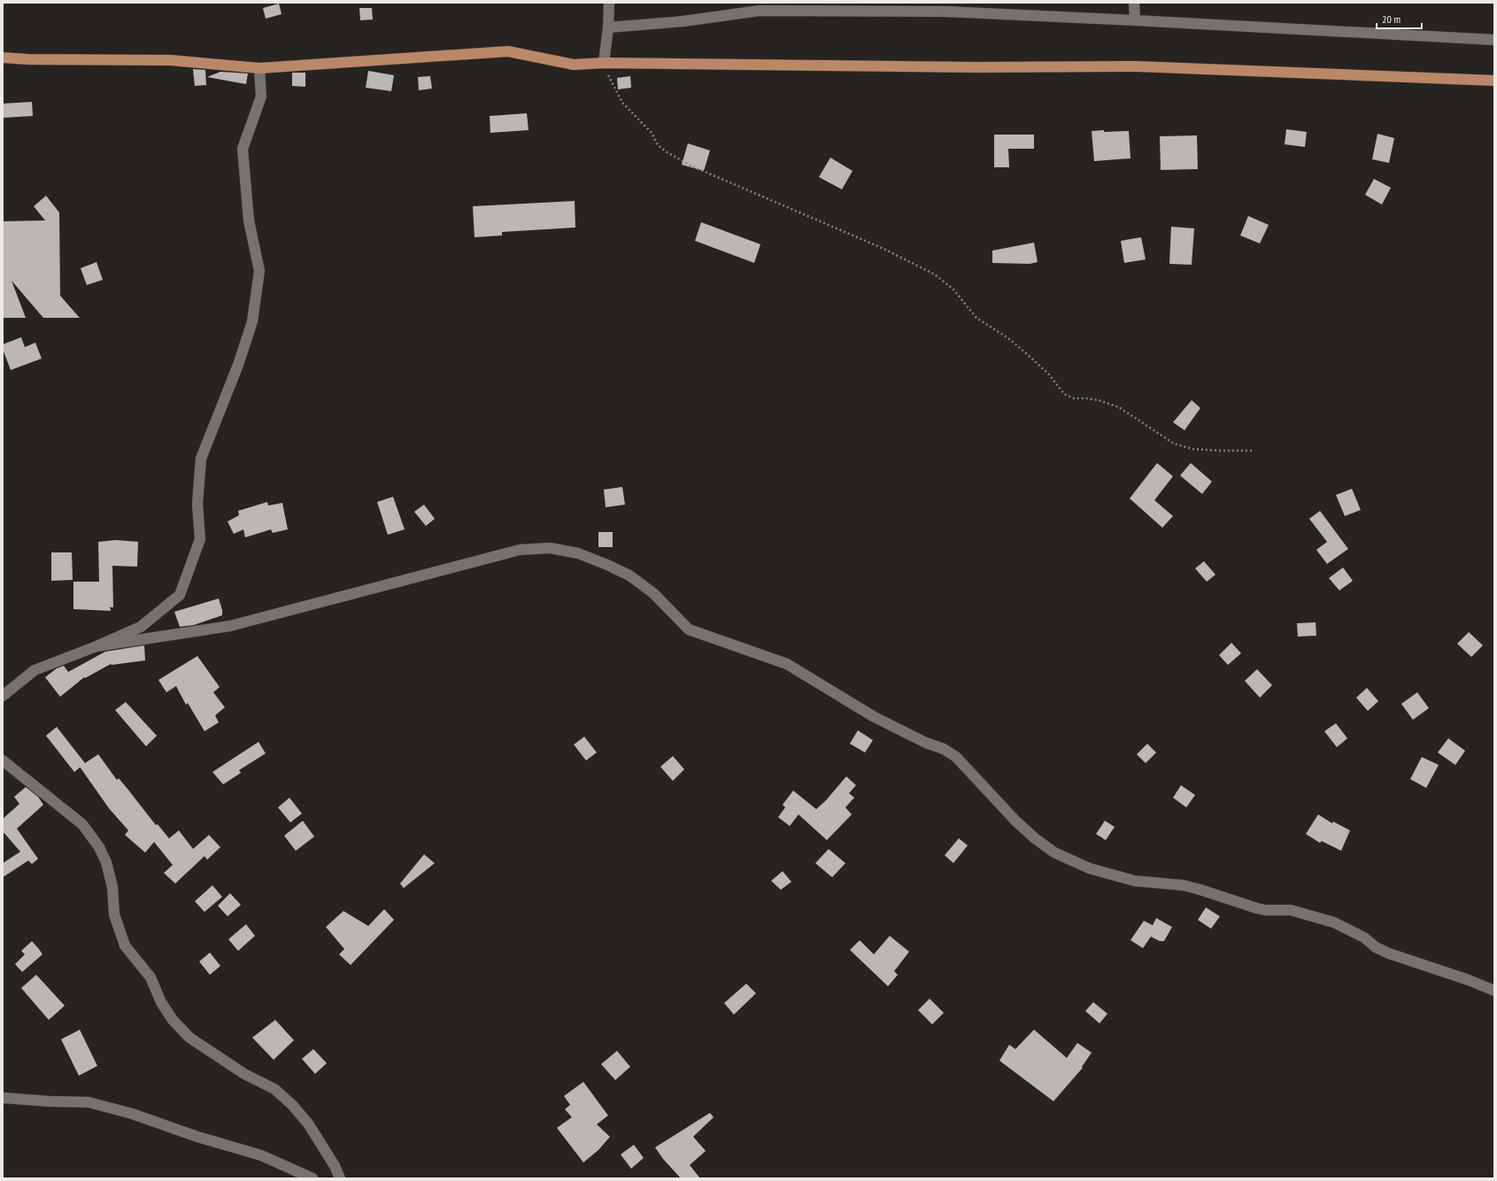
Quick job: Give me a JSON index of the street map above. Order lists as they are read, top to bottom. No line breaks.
{"scale_bar":"20 m"}
